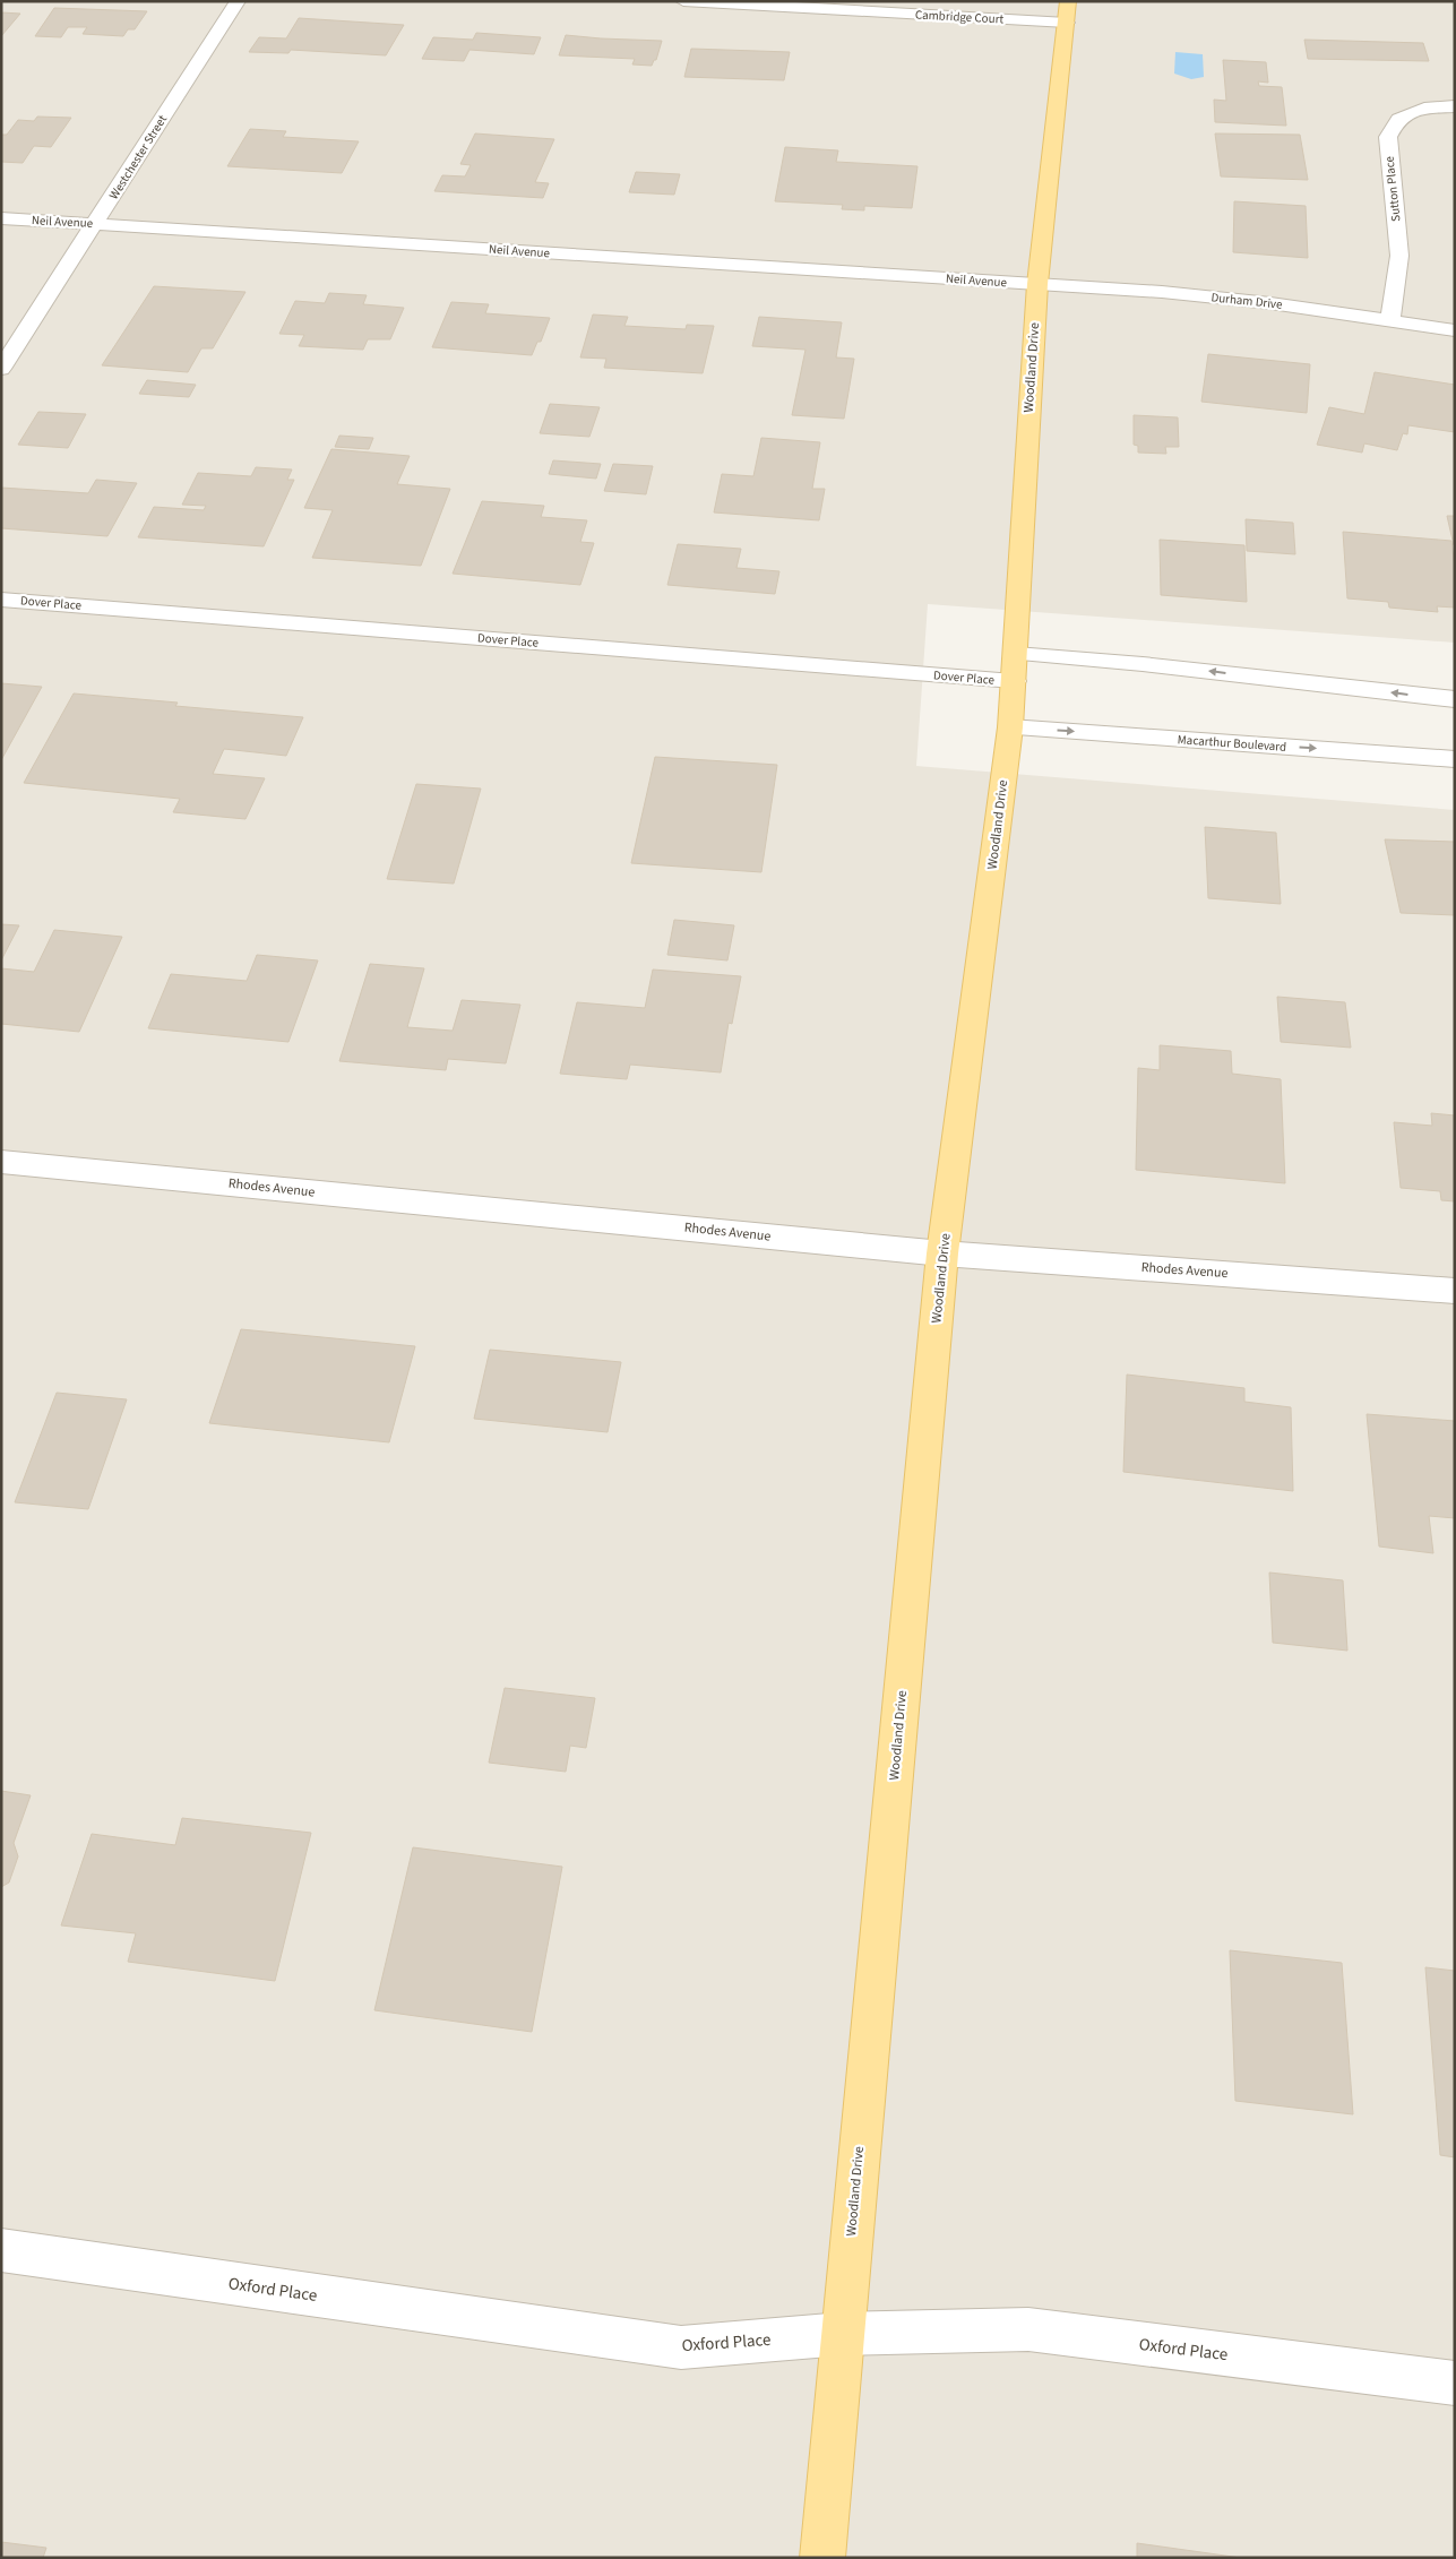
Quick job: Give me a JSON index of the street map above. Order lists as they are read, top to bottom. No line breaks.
{"streets":{"main road":["Woodland Drive"],"street":["Cambridge Court","Westchester Street","Sutton Place","Neil Avenue","Durham Drive","Dover Place","Macarthur Boulevard","Rhodes Avenue","Oxford Place"]},"crossings":[["Cambridge Court","Woodland Drive"],["Westchester Street","Neil Avenue"],["Sutton Place","Durham Drive"],["Neil Avenue","Durham Drive"],["Neil Avenue","Woodland Drive"],["Durham Drive","Woodland Drive"],["Woodland Drive","Dover Place"],["Woodland Drive","Macarthur Boulevard"],["Woodland Drive","Rhodes Avenue"],["Woodland Drive","Oxford Place"]]}
